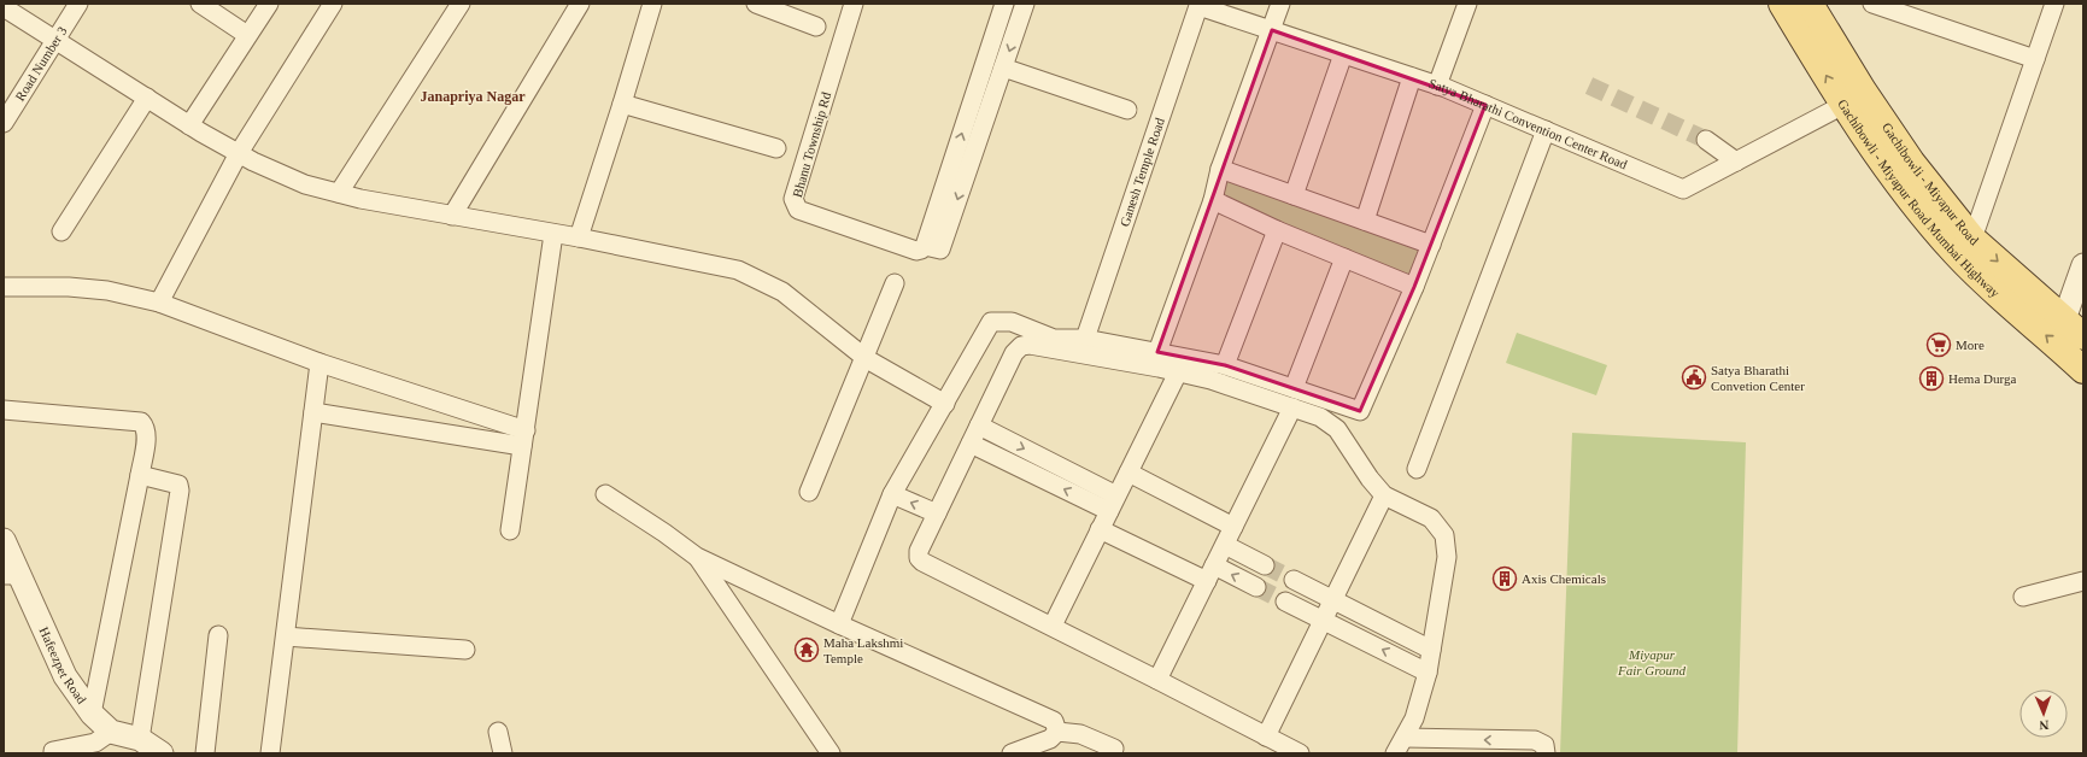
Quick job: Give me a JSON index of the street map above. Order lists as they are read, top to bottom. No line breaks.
{"streets":{"main road":["Gachibowli - Miyapur Road","Gachibowli - Miyapur Road Mumbai Highway"],"street":["Road Number 3","Satya Bharathi Convention Center Road","Bhanu Township Rd","Ganesh Temple Road","Hafeezpet Road"]},"crossings":[["Satya Bharathi Convention Center Road","Ganesh Temple Road"],["Satya Bharathi Convention Center Road","Gachibowli - Miyapur Road Mumbai Highway"]],"one_way":["Gachibowli - Miyapur Road Mumbai Highway"],"districts":["Janapriya Nagar"],"parks":["Miyapur Fair Ground"],"places":{"supermarket":["More"],"public building":["Satya Bharathi Convetion Center"],"building":["Hema Durga","Axis Chemicals"],"temple":["Maha Lakshmi Temple"]},"north":"bottom"}
